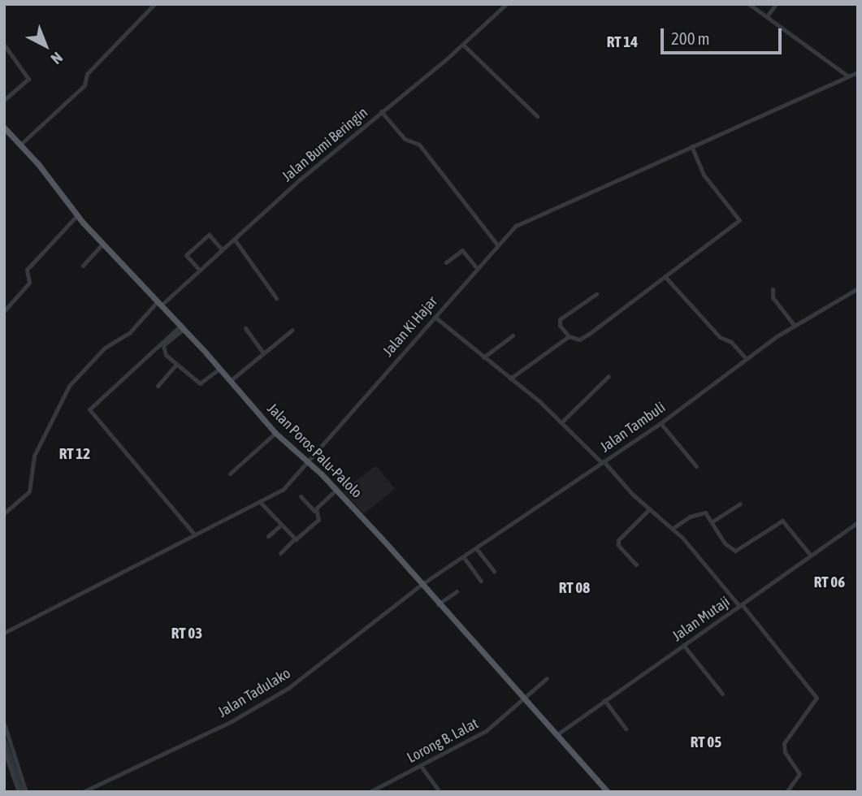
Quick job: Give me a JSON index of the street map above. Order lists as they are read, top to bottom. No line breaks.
{"streets":{"main road":["Jalan Poros Palu-Palolo"],"street":["Jalan Bumi Beringin","Jalan Ki Hajar","Jalan Tambuli","Jalan Mutaji","Jalan Tadulako","Lorong B. Lalat"]},"crossings":[["Jalan Bumi Beringin","Jalan Poros Palu-Palolo"],["Jalan Ki Hajar","Jalan Poros Palu-Palolo"],["Jalan Tambuli","Jalan Poros Palu-Palolo"],["Jalan Tambuli","Jalan Tadulako"],["Jalan Poros Palu-Palolo","Jalan Mutaji"],["Jalan Poros Palu-Palolo","Jalan Tadulako"],["Jalan Poros Palu-Palolo","Lorong B. Lalat"]],"districts":["RT 14","RT 12","RT 06","RT 08","RT 03","RT 05"],"scale_bar":"200 m","north":"bottom right"}
